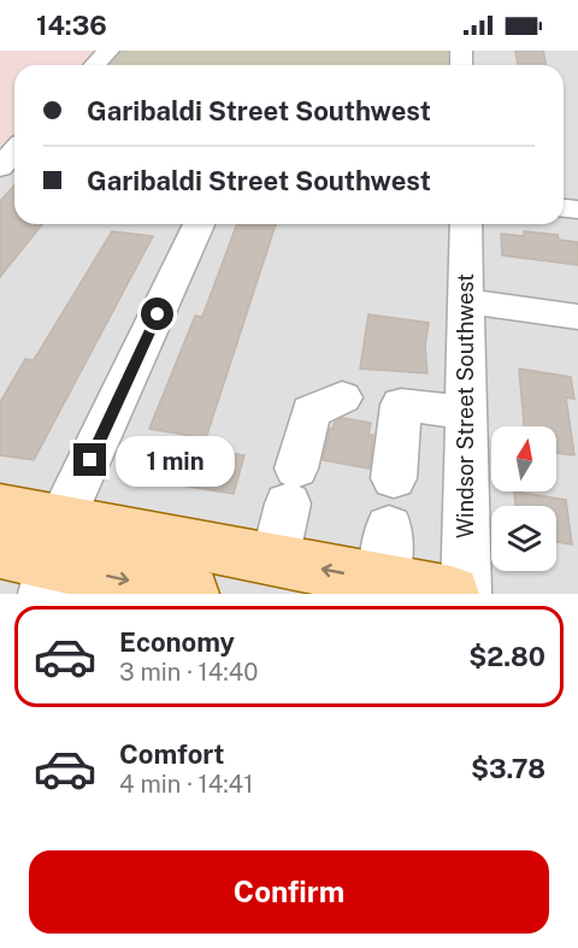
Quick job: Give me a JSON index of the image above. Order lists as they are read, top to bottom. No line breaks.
{"streets":{"street":["Windsor Street Southwest"]},"north":"top","page":{"status":"14:36","banner":["Garibaldi Street Southwest","Garibaldi Street Southwest"],"bubble":"1 min","list":[{"name":"Economy","note":"3 min · 14:40","value":"$2.80"},{"name":"Comfort","note":"4 min · 14:41","value":"$3.78"}],"buttons":"Confirm"}}
